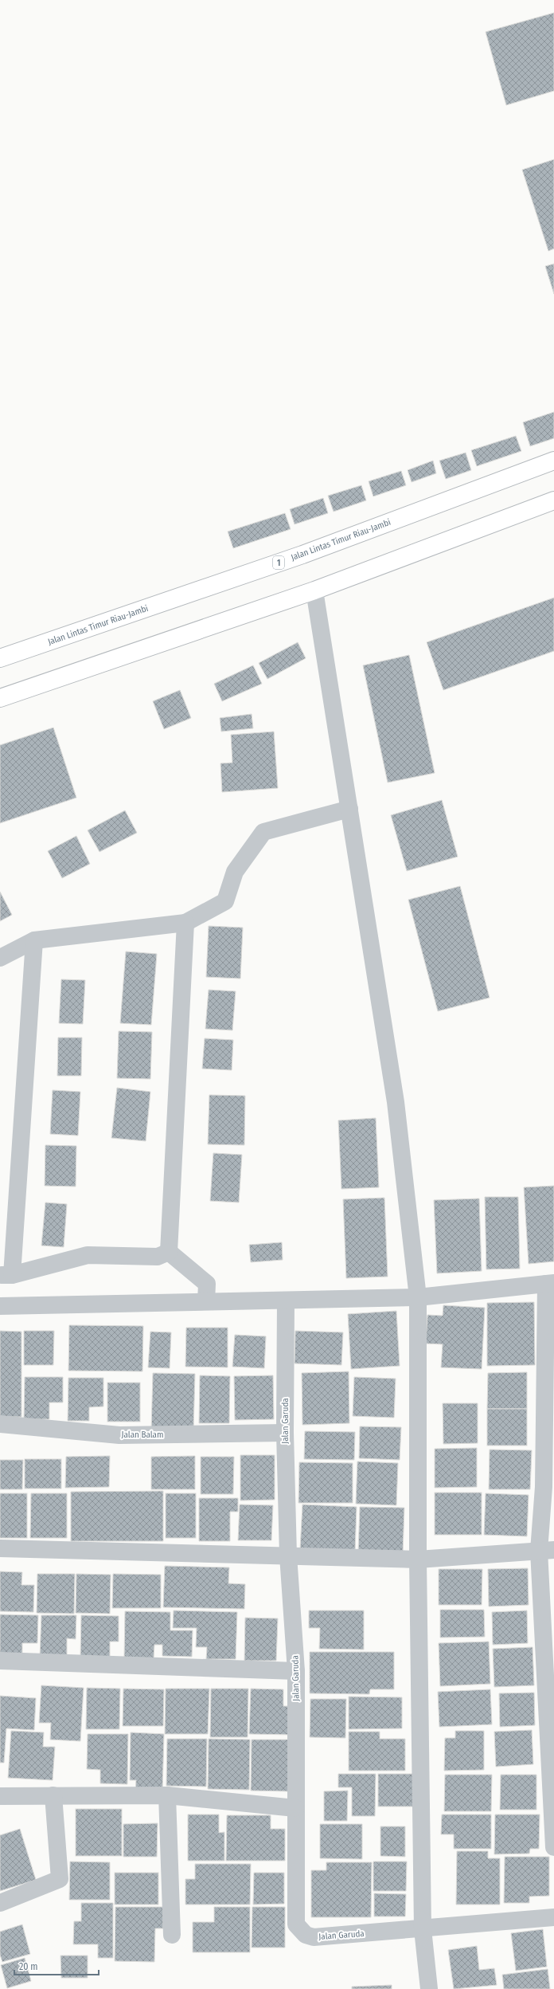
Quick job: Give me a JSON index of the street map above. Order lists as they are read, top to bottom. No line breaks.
{"streets":{"highway":["Jalan Lintas Timur Riau-Jambi","1"],"street":["Jalan Garuda","Jalan Balam"]},"crossings":[["Jalan Garuda","Jalan Balam"]],"scale_bar":"20 m"}
